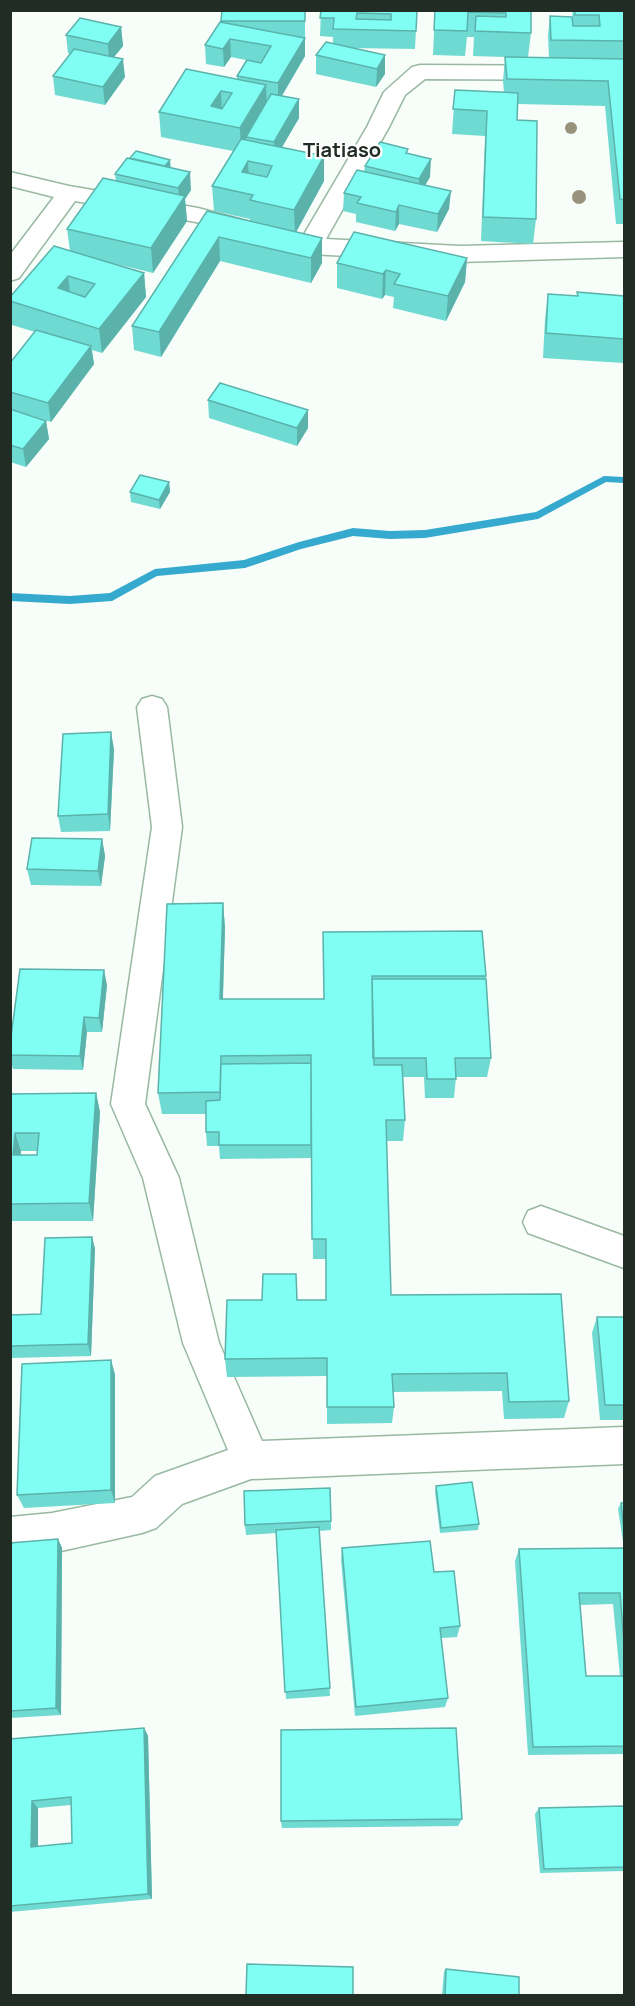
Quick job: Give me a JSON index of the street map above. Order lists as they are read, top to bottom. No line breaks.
{"districts":["Tiatiaso"]}
